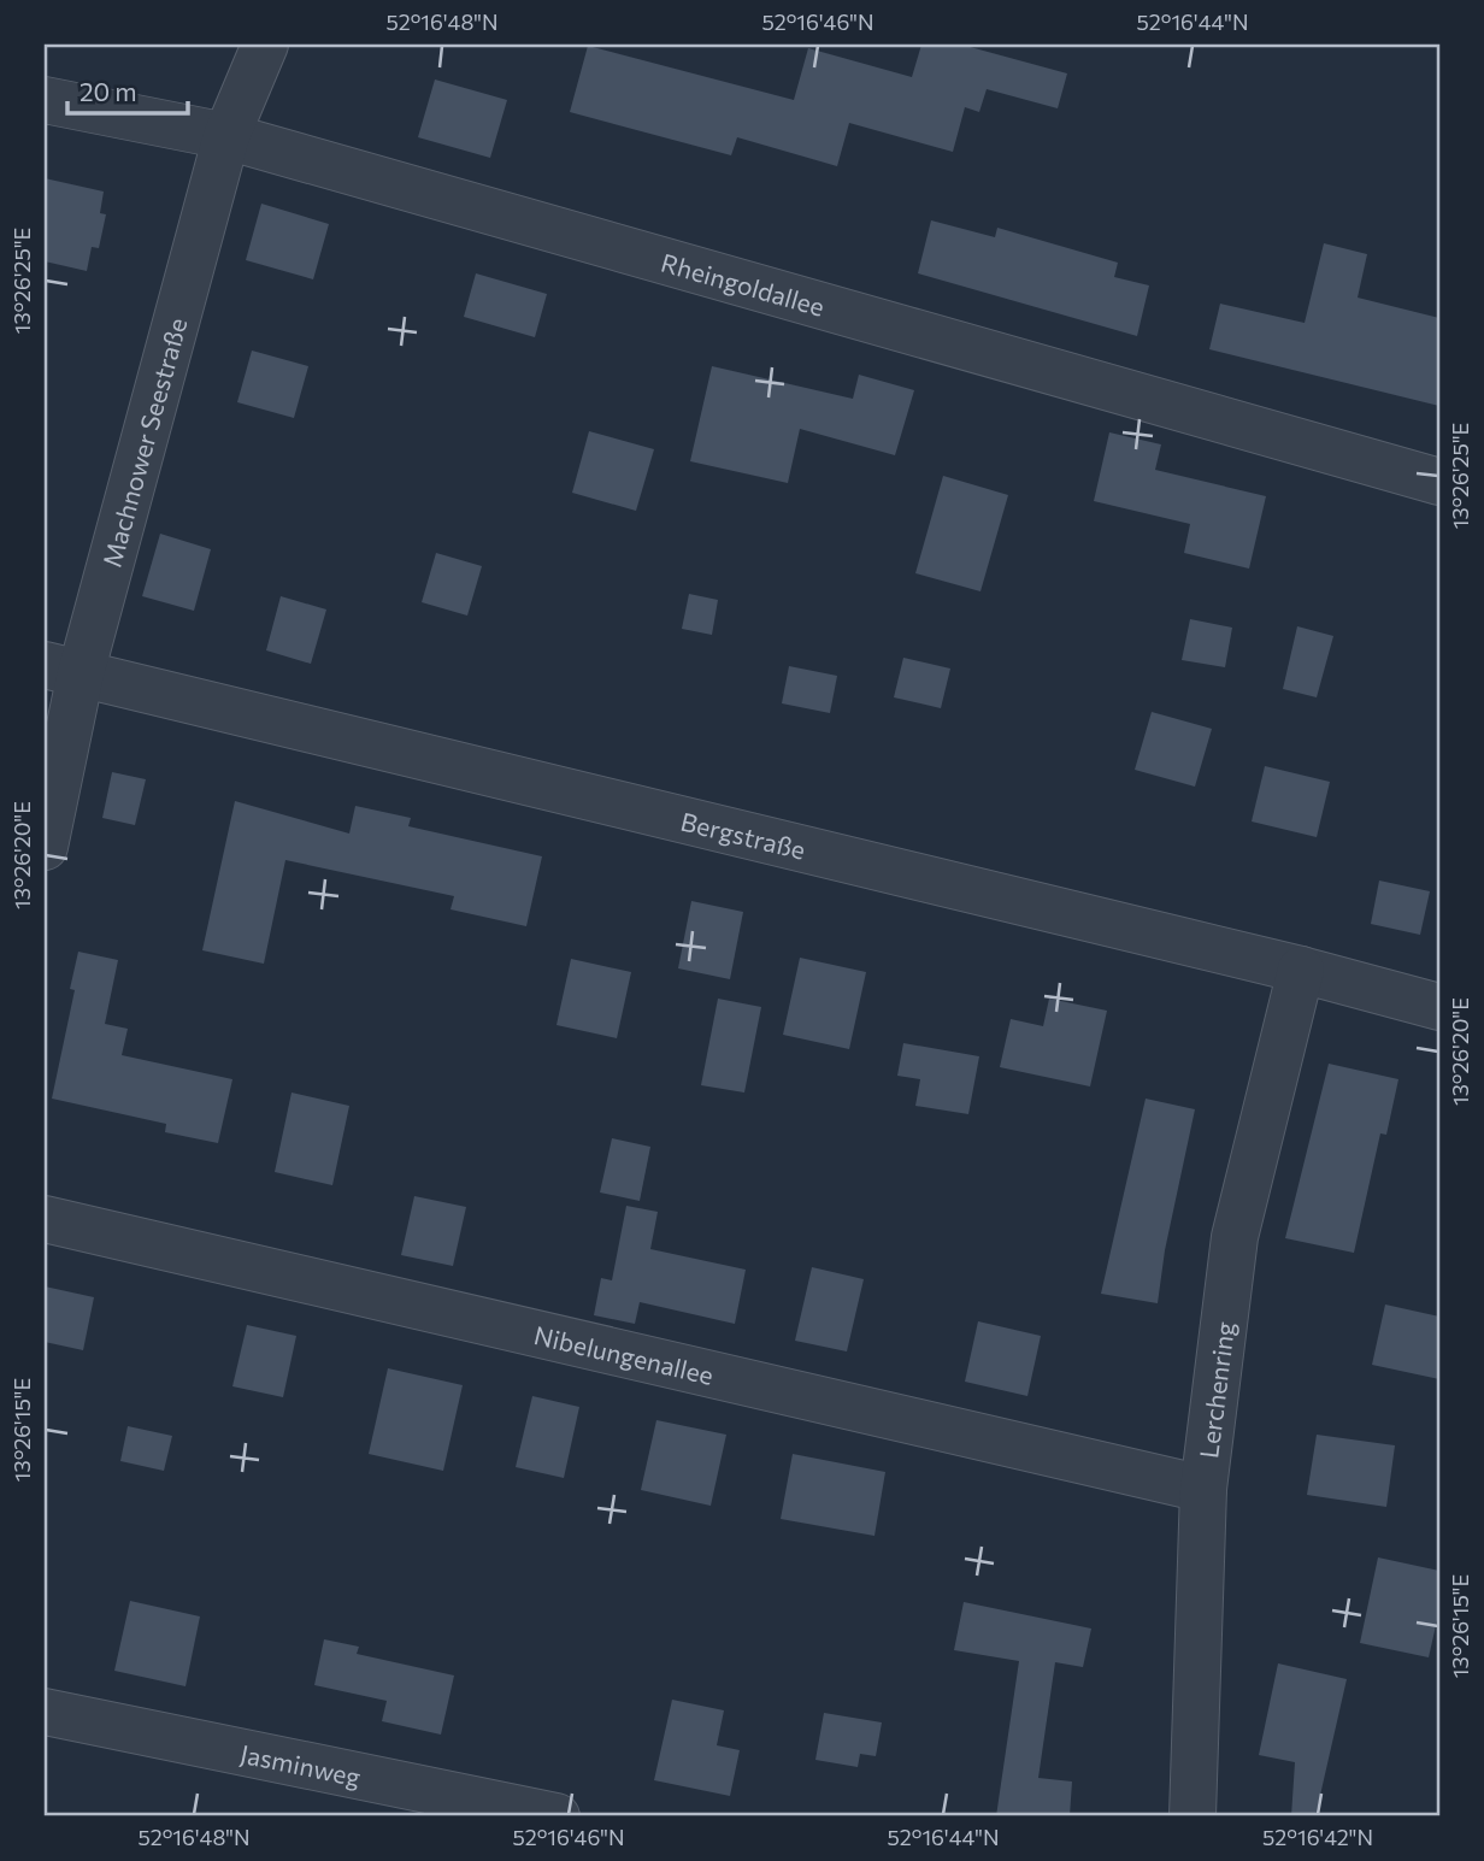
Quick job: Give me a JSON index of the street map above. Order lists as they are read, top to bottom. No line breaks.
{"streets":{"street":["Rheingoldallee","Machnower Seestraße","Bergstraße","Nibelungenallee","Lerchenring","Jasminweg"]},"crossings":[["Rheingoldallee","Machnower Seestraße"],["Machnower Seestraße","Bergstraße"],["Bergstraße","Lerchenring"],["Nibelungenallee","Lerchenring"]],"scale_bar":"20 m","coordinates":["52°16'48\"N","52°16'46\"N","52°16'44\"N","13°26'25\"E","13°26'20\"E","13°26'15\"E","52°16'42\"N"]}
